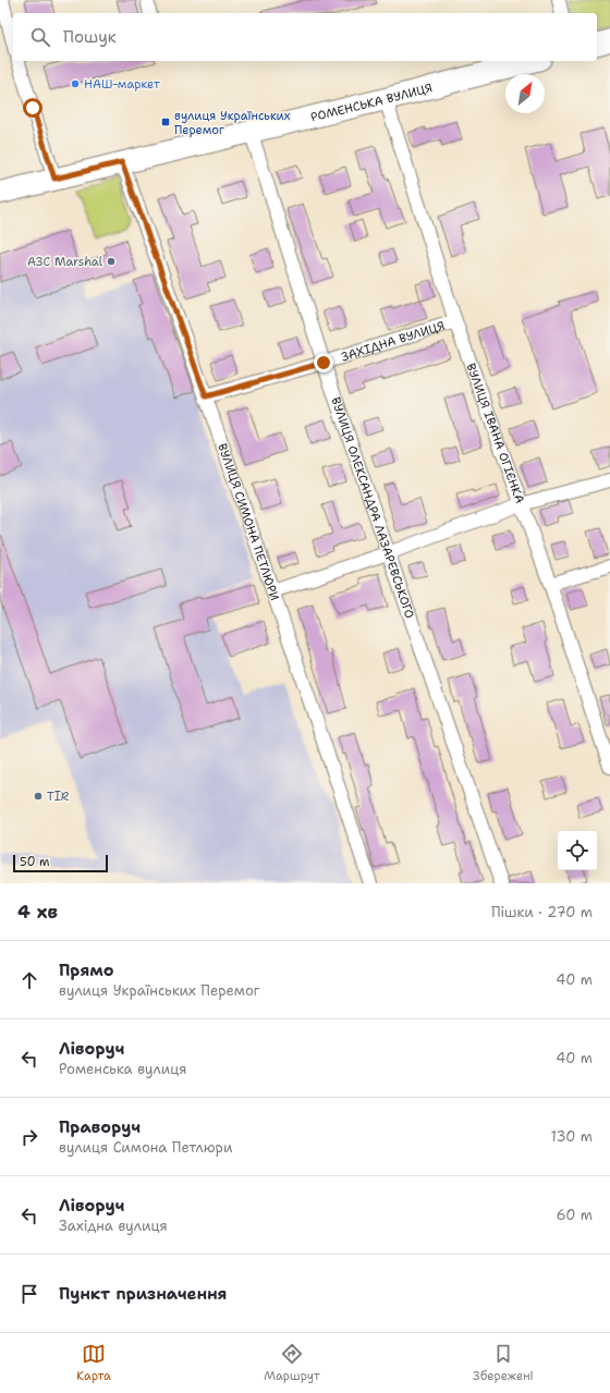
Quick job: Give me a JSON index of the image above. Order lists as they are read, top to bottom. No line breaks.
{"streets":{"main road":["РОМЕНСЬКА ВУЛИЦЯ"],"street":["ЗАХІДНА ВУЛИЦЯ","ВУЛИЦЯ ІВАНА ОГІЄНКА","ВУЛИЦЯ ОЛЕКСАНДРА ЛАЗАРЕВСЬКОГО","ВУЛИЦЯ СИМОНА ПЕТЛЮРИ"]},"crossings":[["РОМЕНСЬКА ВУЛИЦЯ","ВУЛИЦЯ ІВАНА ОГІЄНКА"],["РОМЕНСЬКА ВУЛИЦЯ","ВУЛИЦЯ ОЛЕКСАНДРА ЛАЗАРЕВСЬКОГО"],["РОМЕНСЬКА ВУЛИЦЯ","ВУЛИЦЯ СИМОНА ПЕТЛЮРИ"],["ЗАХІДНА ВУЛИЦЯ","ВУЛИЦЯ ІВАНА ОГІЄНКА"],["ЗАХІДНА ВУЛИЦЯ","ВУЛИЦЯ ОЛЕКСАНДРА ЛАЗАРЕВСЬКОГО"],["ЗАХІДНА ВУЛИЦЯ","ВУЛИЦЯ СИМОНА ПЕТЛЮРИ"]],"places":{"other":["НАШ-маркет","АЗС Marshal","TIR"],"transit":["вулиця Українських Перемог"]},"scale_bar":"50 m","north":"top right","page":{"search":"Пошук","scale":"50 m","heading":["4 хв","Пішки · 270 m"],"list":[["Прямо","вулиця Українських Перемог","40 m"],["Ліворуч","Роменська вулиця","40 m"],["Праворуч","вулиця Симона Петлюри","130 m"],["Ліворуч","Західна вулиця","60 m"],"Пункт призначення"],"nav":["Карта","Маршрут","Збережені"]}}
